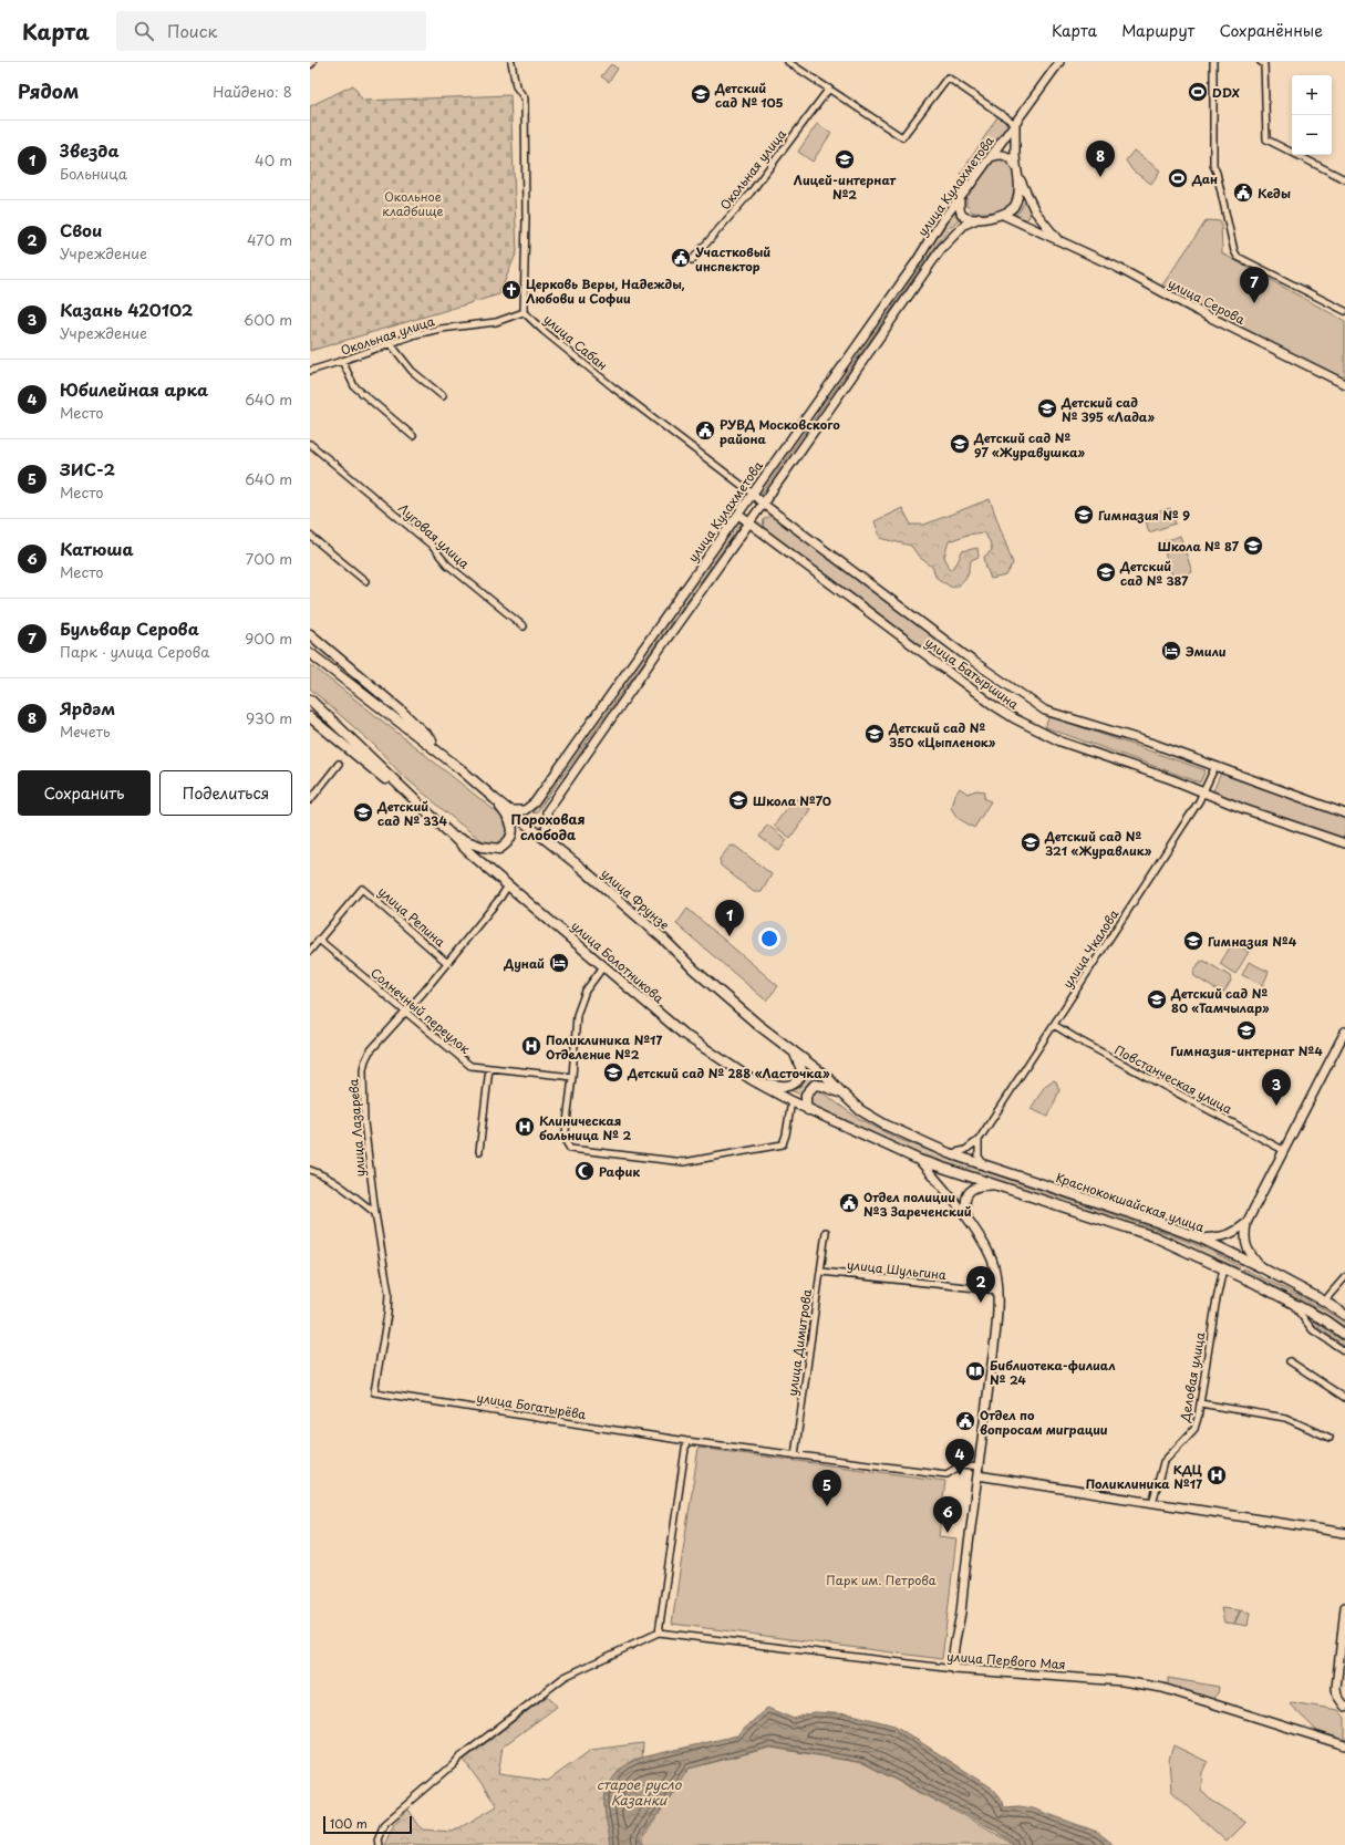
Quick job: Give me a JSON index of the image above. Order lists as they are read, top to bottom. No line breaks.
{"streets":{"main road":["улица Фрунзе","улица Болотникова","Краснококшайская улица"],"street":["Окольная улица","улица Кулахметова","улица Серова","улица Сабан","Луговая улица","улица Батыршина","улица Репина","улица Чкалова","Солнечный переулок","Повстанческая улица","улица Лазарева","улица Шульгина","улица Димитрова","Деловая улица","улица Богатырёва","улица Первого Мая"]},"crossings":[["Окольная улица","улица Сабан"],["улица Кулахметова","улица Серова"],["улица Кулахметова","улица Сабан"],["улица Кулахметова","улица Батыршина"],["улица Кулахметова","улица Фрунзе"],["улица Сабан","улица Батыршина"],["улица Батыршина","улица Чкалова"],["улица Фрунзе","улица Чкалова"],["улица Фрунзе","Краснококшайская улица"],["улица Репина","Солнечный переулок"],["улица Репина","улица Лазарева"],["улица Чкалова","Повстанческая улица"],["улица Чкалова","Краснококшайская улица"],["улица Болотникова","улица Лазарева"],["улица Болотникова","Краснококшайская улица"],["Солнечный переулок","улица Лазарева"],["улица Лазарева","улица Богатырёва"],["Краснококшайская улица","Деловая улица"],["улица Шульгина","улица Димитрова"],["улица Димитрова","улица Богатырёва"]],"districts":["Пороховая слобода"],"water":["старое русло Казанки"],"parks":["Окольное кладбище","Парк им. Петрова"],"places":{"sports":["DDX","Дан"],"school or university":["Детский сад № 105","Лицей-интернат №2","Детский сад № 395 «Лада»","Детский сад № 97 «Журавушка»","Гимназия № 9","Школа № 87","Детский сад № 387","Детский сад № 350 «Цыпленок»","Школа №70","Детский сад № 334","Детский сад № 321 «Журавлик»","Гимназия №4","Детский сад № 80 «Тамчылар»","Гимназия-интернат №4","Детский сад № 288 «Ласточка»"],"public building":["Кеды","Участковый инспектор","РУВД Московского района","Отдел полиции №3 Зареченский","Отдел по вопросам миграции"],"church":["Церковь Веры, Надежды, Любови и Софии"],"hotel":["Эмили","Дунай"],"hospital":["Поликлиника №17 Отделение №2","Клиническая больница № 2","КДЦ Поликлиника №17"],"mosque":["Рафик"],"library":["Библиотека-филиал № 24"]},"scale_bar":"100 m","page":{"header":"Карта","search":"Поиск","nav":["Карта","Маршрут","Сохранённые"],"heading":["Рядом","Найдено: 8"],"map_buttons":["+","−"],"list":[{"mark":"1","name":"Звезда","note":"Больница","value":"40 m"},{"mark":"2","name":"Свои","note":"Учреждение","value":"470 m"},{"mark":"3","name":"Казань 420102","note":"Учреждение","value":"600 m"},{"mark":"4","name":"Юбилейная арка","note":"Место","value":"640 m"},{"mark":"5","name":"ЗИС-2","note":"Место","value":"640 m"},{"mark":"6","name":"Катюша","note":"Место","value":"700 m"},{"mark":"7","name":"Бульвар Серова","note":"Парк · улица Серова","value":"900 m"},{"mark":"8","name":"Ярдәм","note":"Мечеть","value":"930 m"}],"pins":["8","7","1","3","2","4","5","6"],"buttons":["Сохранить","Поделиться"],"scale":"100 m"}}
